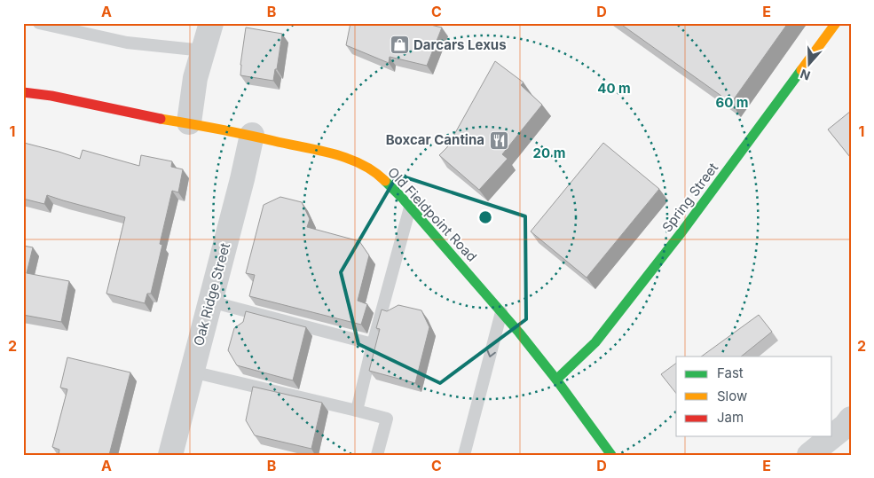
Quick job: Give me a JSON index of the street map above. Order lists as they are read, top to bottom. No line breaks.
{"streets":{"main road":["Spring Street","Old Fieldpoint Road"],"street":["Oak Ridge Street"]},"crossings":[["Spring Street","Old Fieldpoint Road"],["Old Fieldpoint Road","Oak Ridge Street"]],"places":{"shop":["Darcars Lexus"],"restaurant":["Boxcar Cantina"]},"legend":["Fast","Slow","Jam"],"north":"bottom","grid":{"columns":["A","B","C","D","E"],"rows":["1","2"]},"rings":["40 m","60 m","20 m"]}
